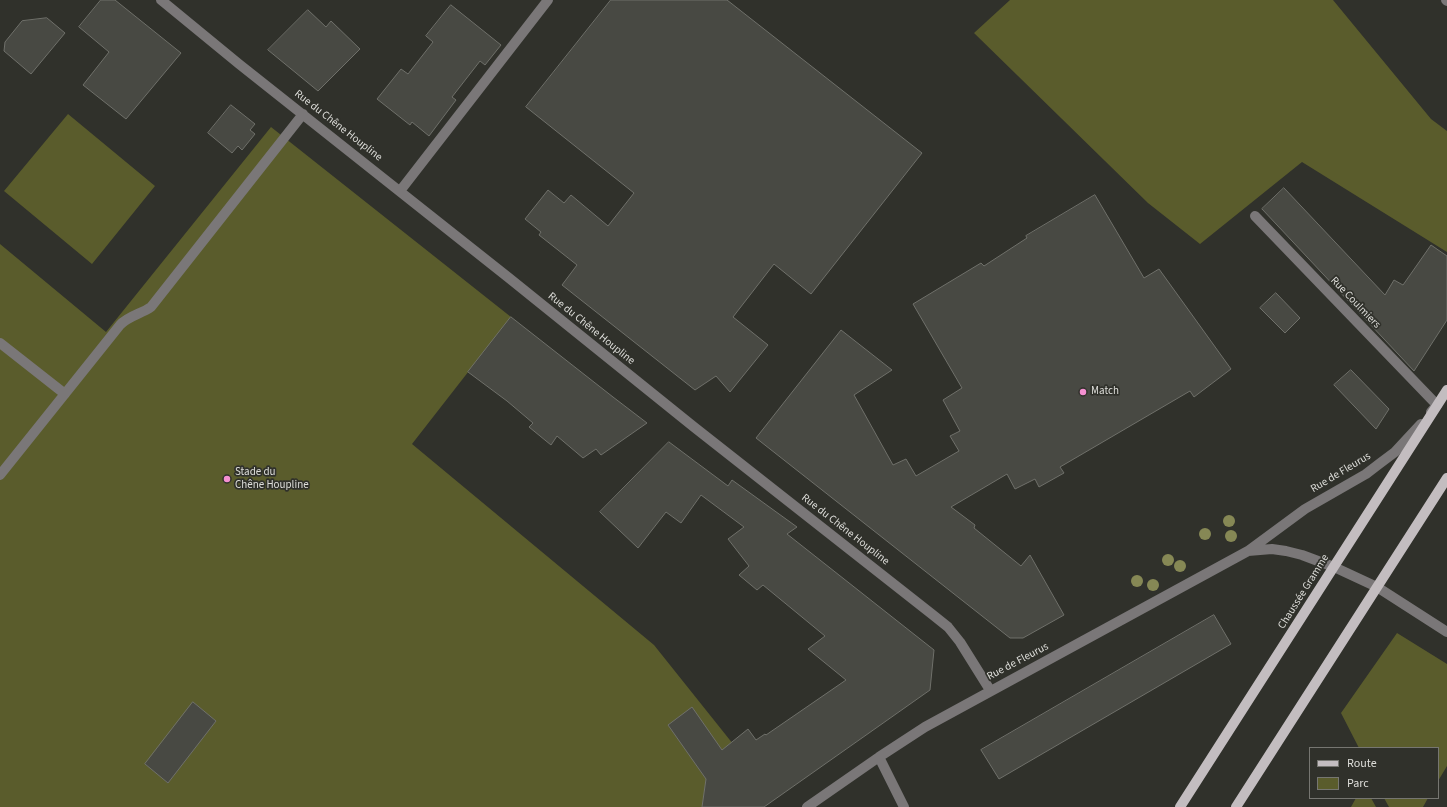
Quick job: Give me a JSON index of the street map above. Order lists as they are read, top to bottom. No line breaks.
{"streets":{"main road":["Chaussée Gramme"],"street":["Rue du Chêne Houpline","Rue Coulmiers","Rue de Fleurus"]},"crossings":[["Rue du Chêne Houpline","Rue de Fleurus"],["Rue Coulmiers","Rue de Fleurus"],["Rue Coulmiers","Chaussée Gramme"],["Rue de Fleurus","Chaussée Gramme"]],"places":["Match","Stade du Chêne Houpline"],"legend":["Route","Parc"]}
